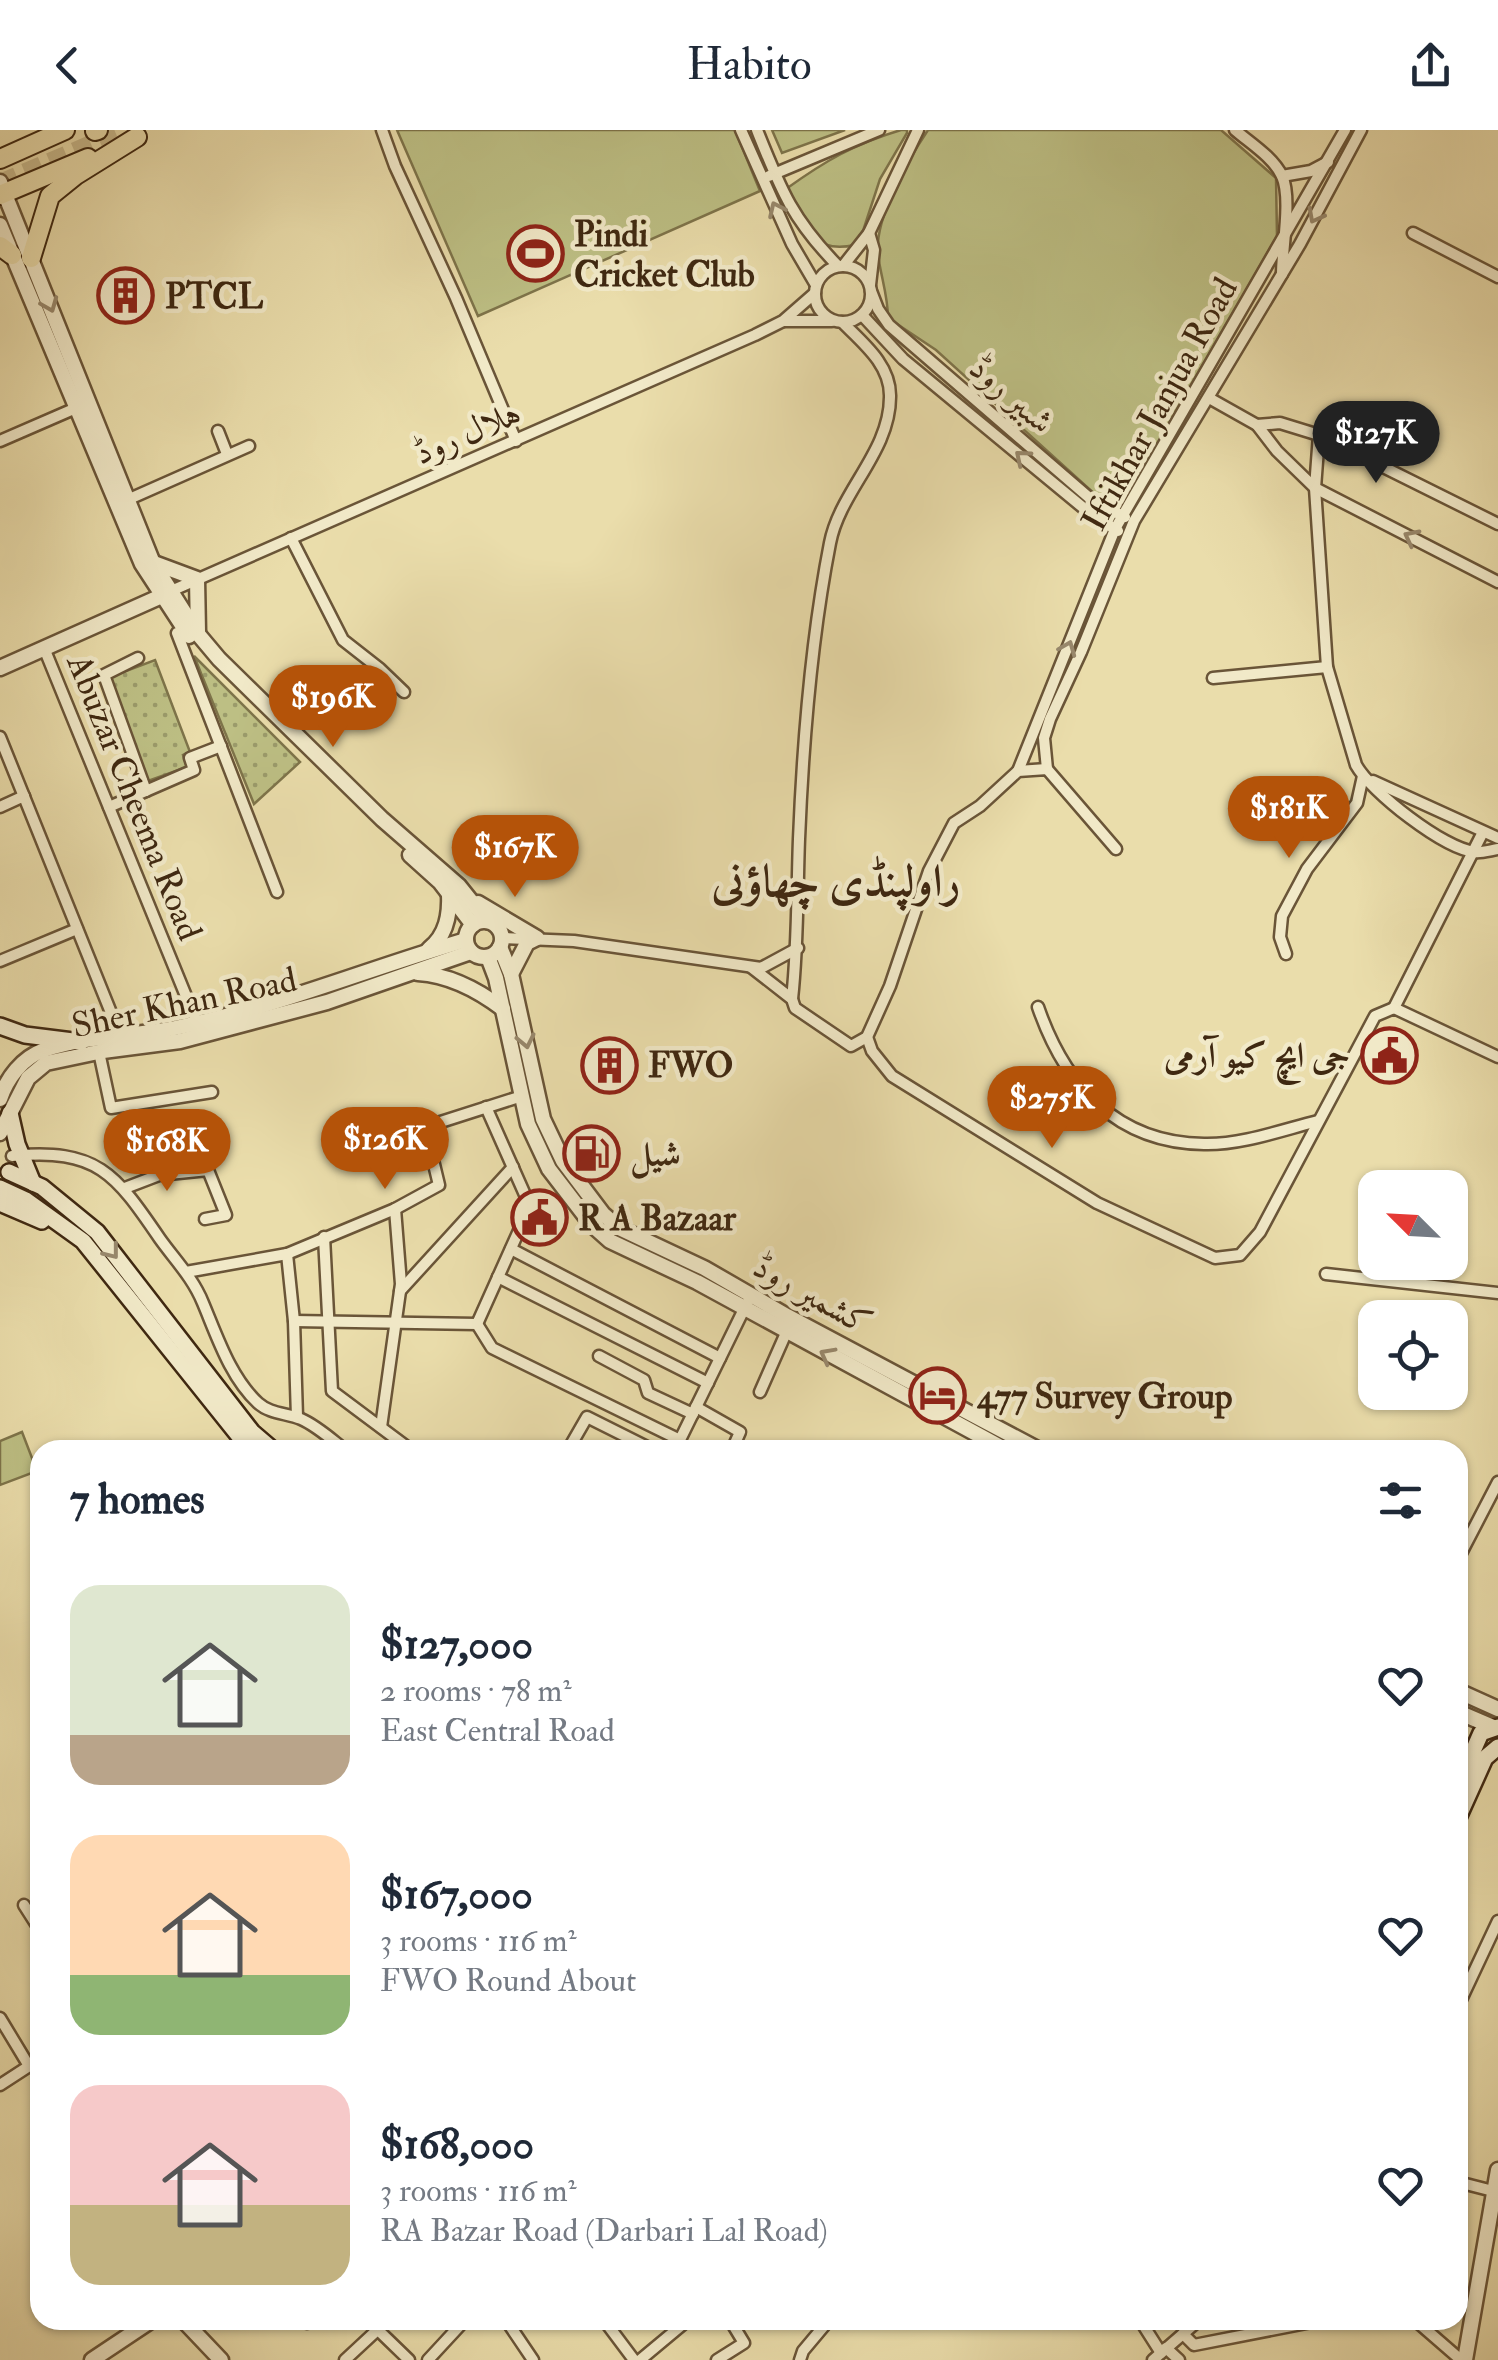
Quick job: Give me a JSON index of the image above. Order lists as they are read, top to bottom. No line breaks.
{"streets":{"street":["شبیر روڈ","Iftikhar Janjua Road","ہلال روڈ","Abuzar Cheema Road","Sher Khan Road","کشمیر روڈ"]},"crossings":[["شبیر روڈ","Iftikhar Janjua Road"],["شبیر روڈ","ہلال روڈ"],["Abuzar Cheema Road","Sher Khan Road"]],"districts":["راولپنڈی چھاؤنی"],"places":{"sports":["Pindi Cricket Club"],"building":["PTCL","FWO"],"public building":["جی ایچ کیو آرمی","R A Bazaar"],"fuel station":["شیل"],"hotel":["477 Survey Group"]},"north":"top left","page":{"header":"Habito","price":["$127K","$196K","$181K","$167K","$275K","$126K","$168K"],"heading":"7 homes","list":[{"name":"$127,000","note":"2 rooms · 78 m² · East Central Road"},{"name":"$167,000","note":"3 rooms · 116 m² · FWO Round About"},{"name":"$168,000","note":"3 rooms · 116 m² · RA Bazar Road (Darbari Lal Road)"}]}}
